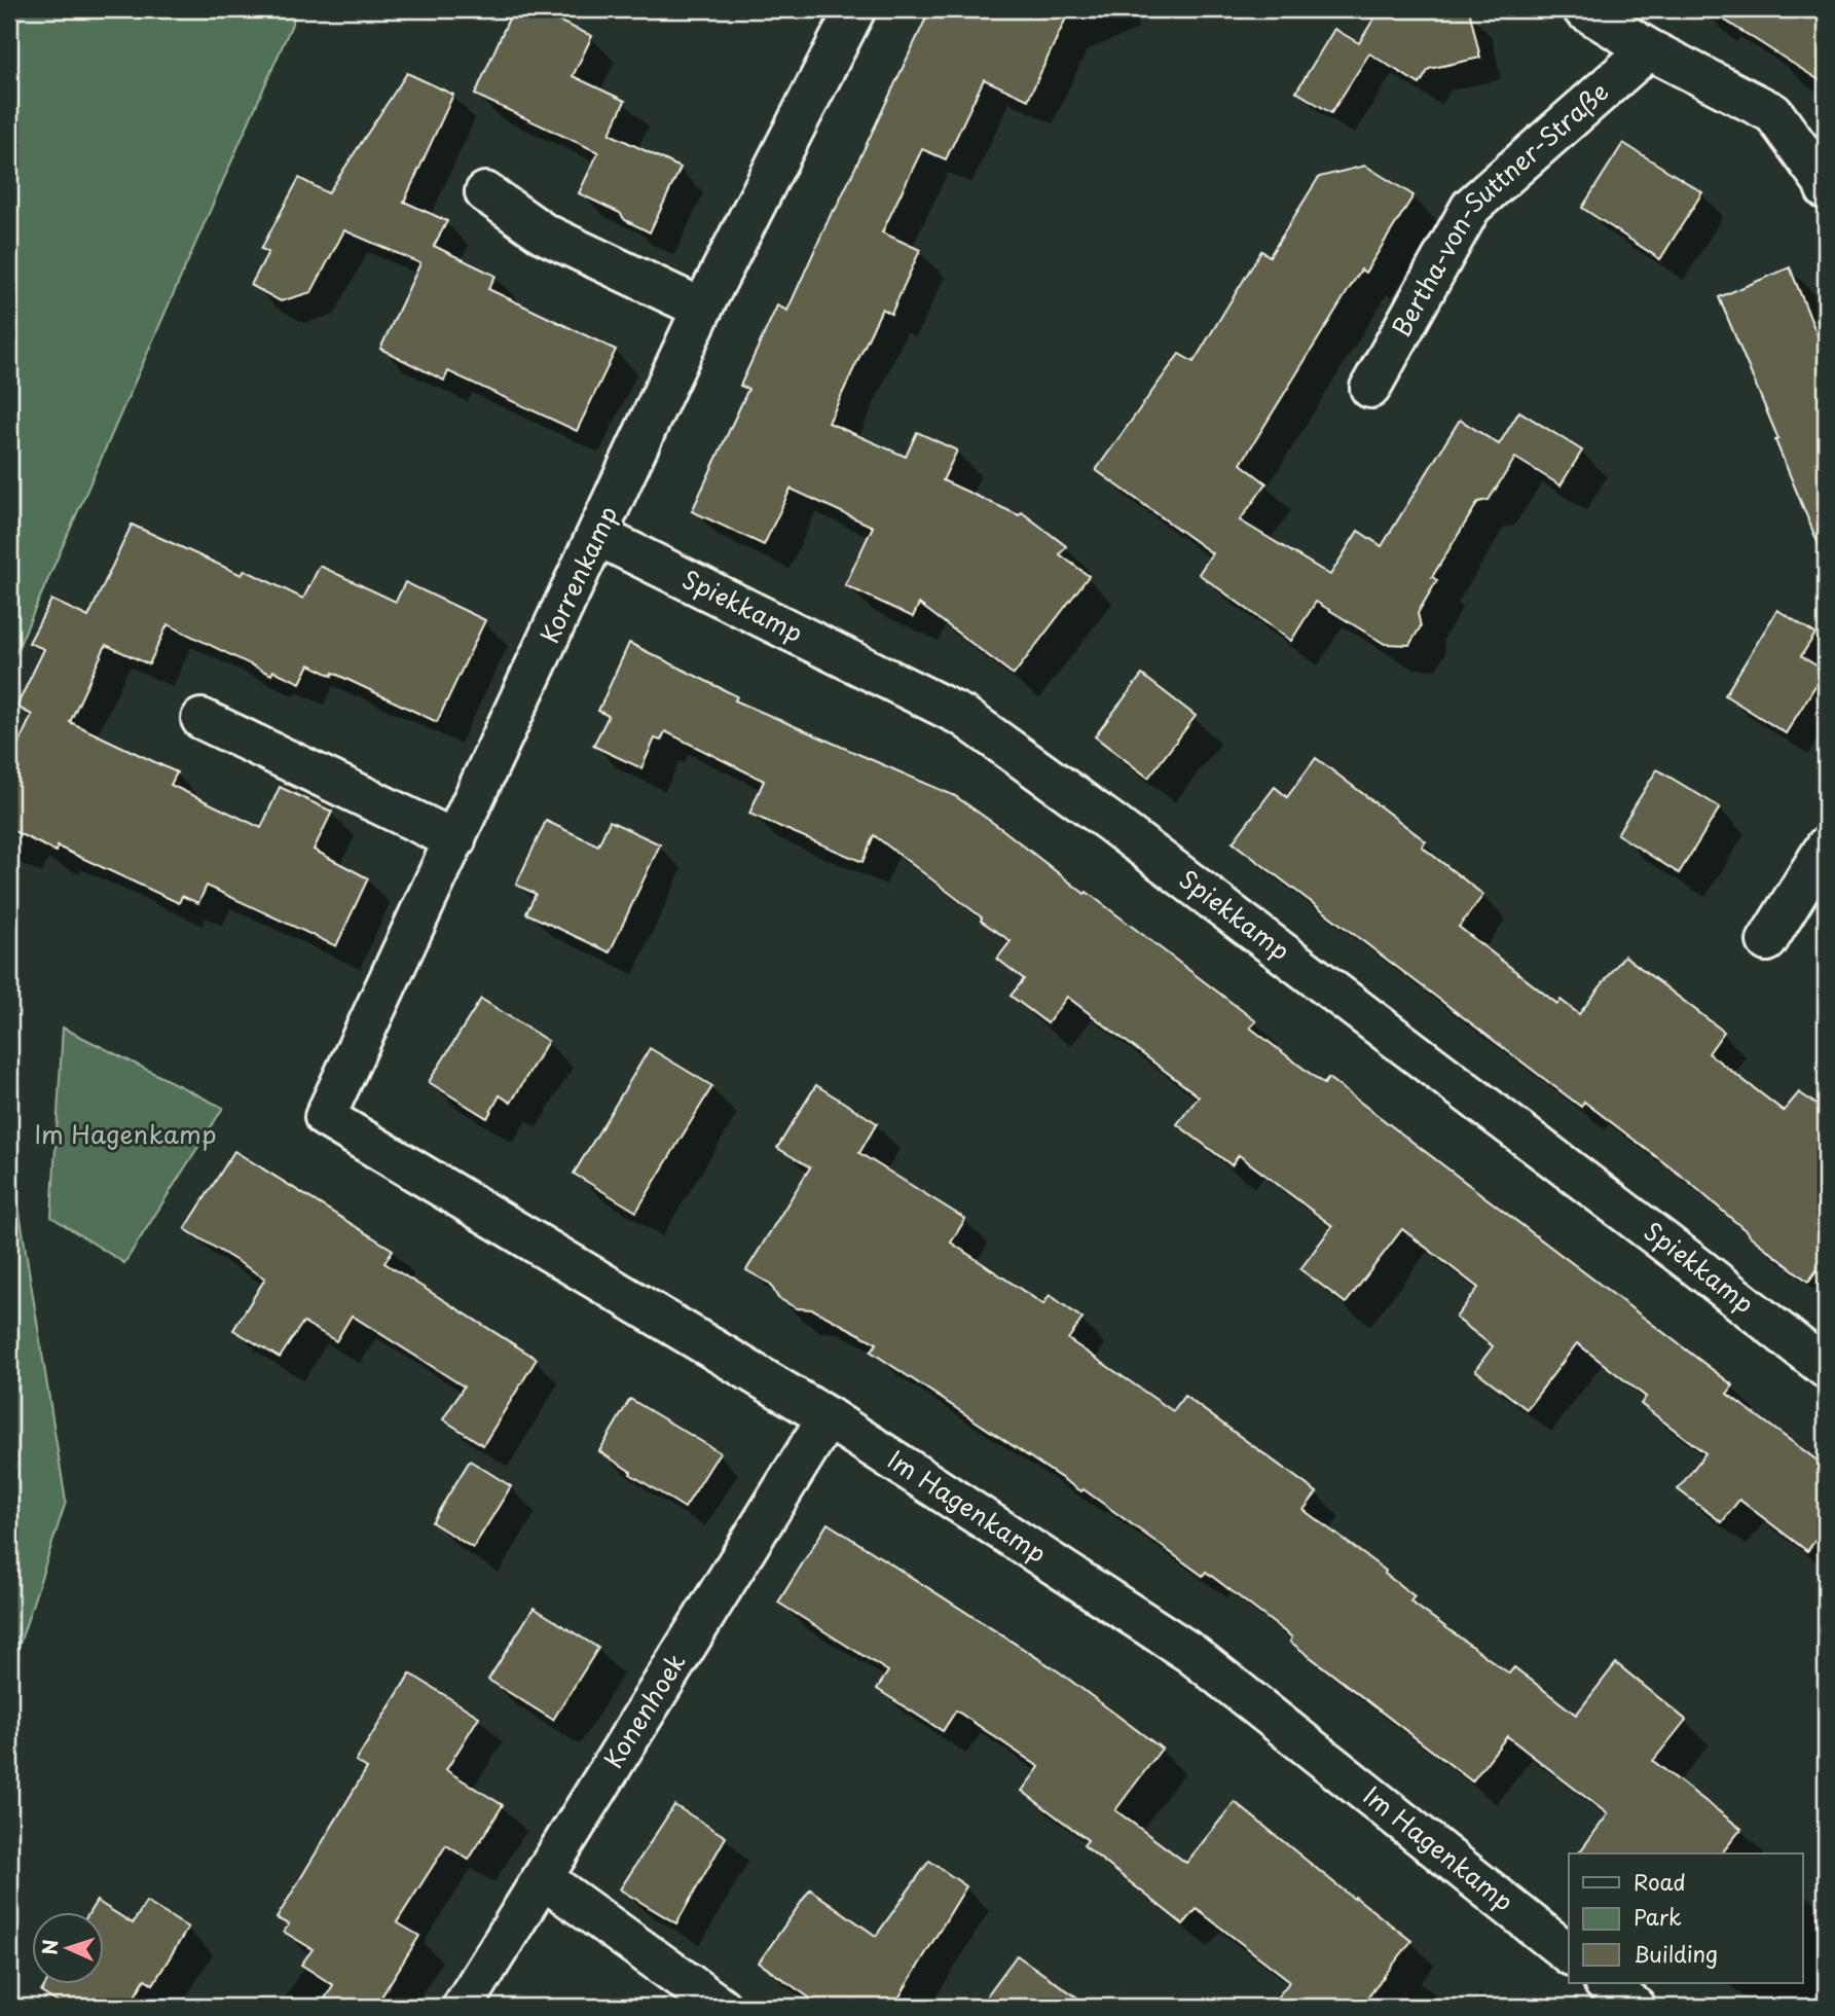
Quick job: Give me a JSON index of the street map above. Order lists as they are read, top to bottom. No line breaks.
{"streets":{"street":["Bertha-von-Suttner-Straße","Korrenkamp","Spiekkamp","Im Hagenkamp","Konenhoek"]},"crossings":[["Korrenkamp","Spiekkamp"],["Korrenkamp","Im Hagenkamp"],["Im Hagenkamp","Konenhoek"]],"parks":["Im Hagenkamp"],"legend":["Road","Park","Building"],"north":"left"}
